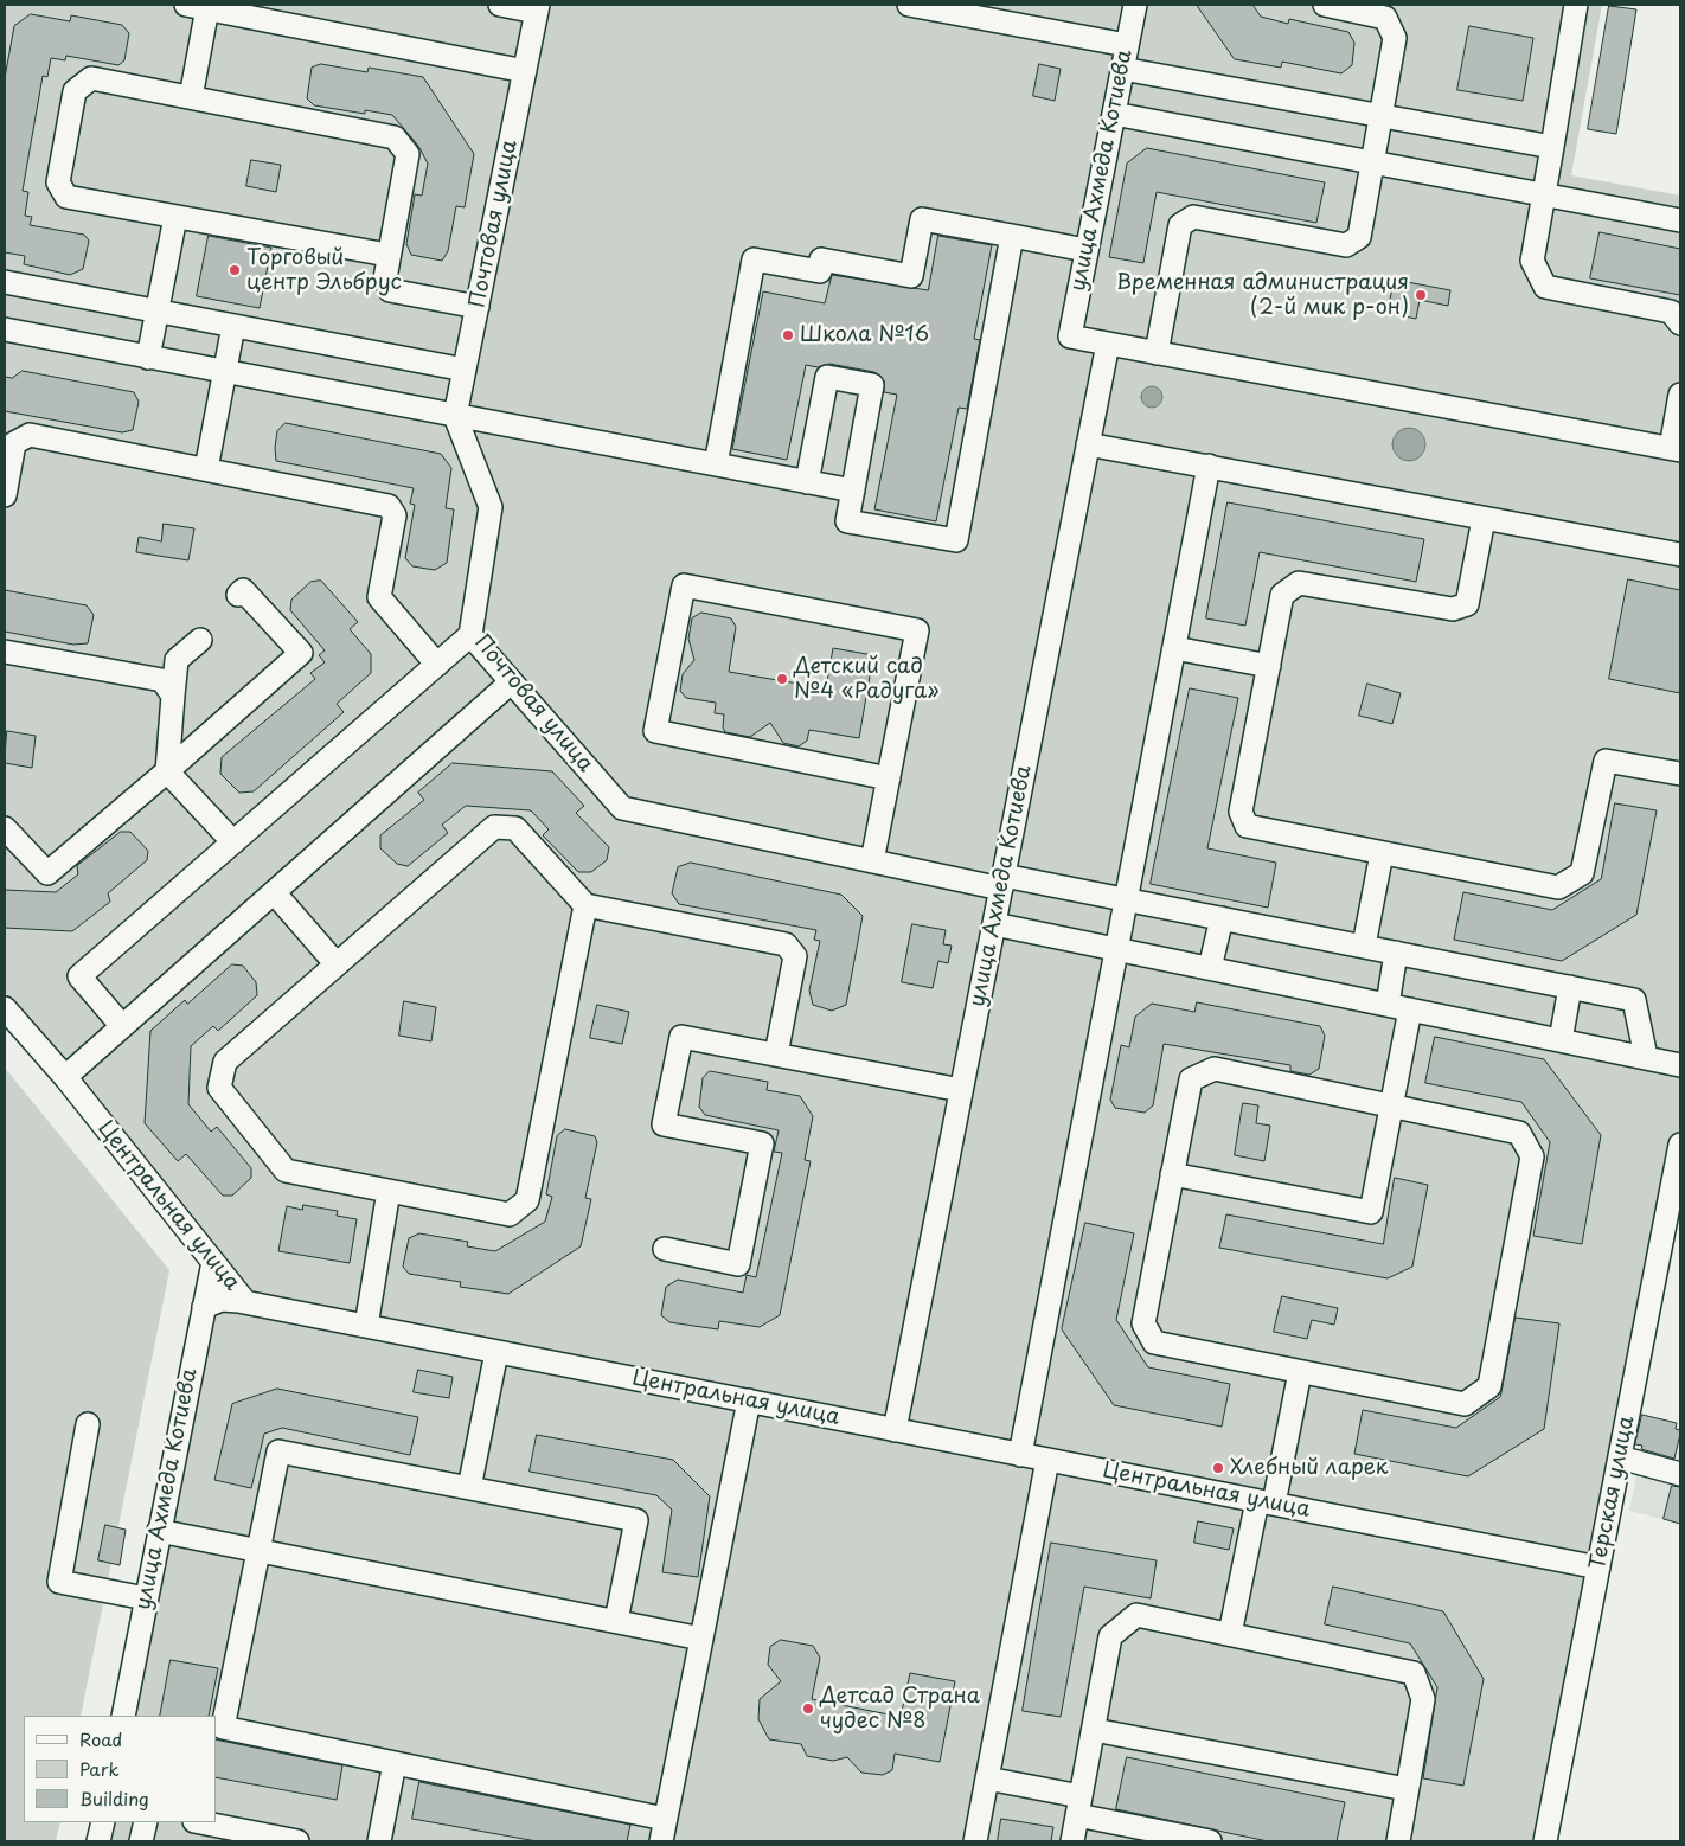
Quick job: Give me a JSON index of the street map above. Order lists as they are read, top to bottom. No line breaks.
{"streets":{"street":["улица Ахмеда Котиева","Почтовая улица","Центральная улица","Терская улица"]},"crossings":[["улица Ахмеда Котиева","Почтовая улица"],["улица Ахмеда Котиева","Центральная улица"],["Центральная улица","Терская улица"]],"places":["Торговый центр Эльбрус","Временная администрация (2-й мик р-он)","Школа №16","Детский сад №4 «Радуга»","Хлебный ларек","Детсад Страна чудес №8"],"legend":["Road","Park","Building"]}
